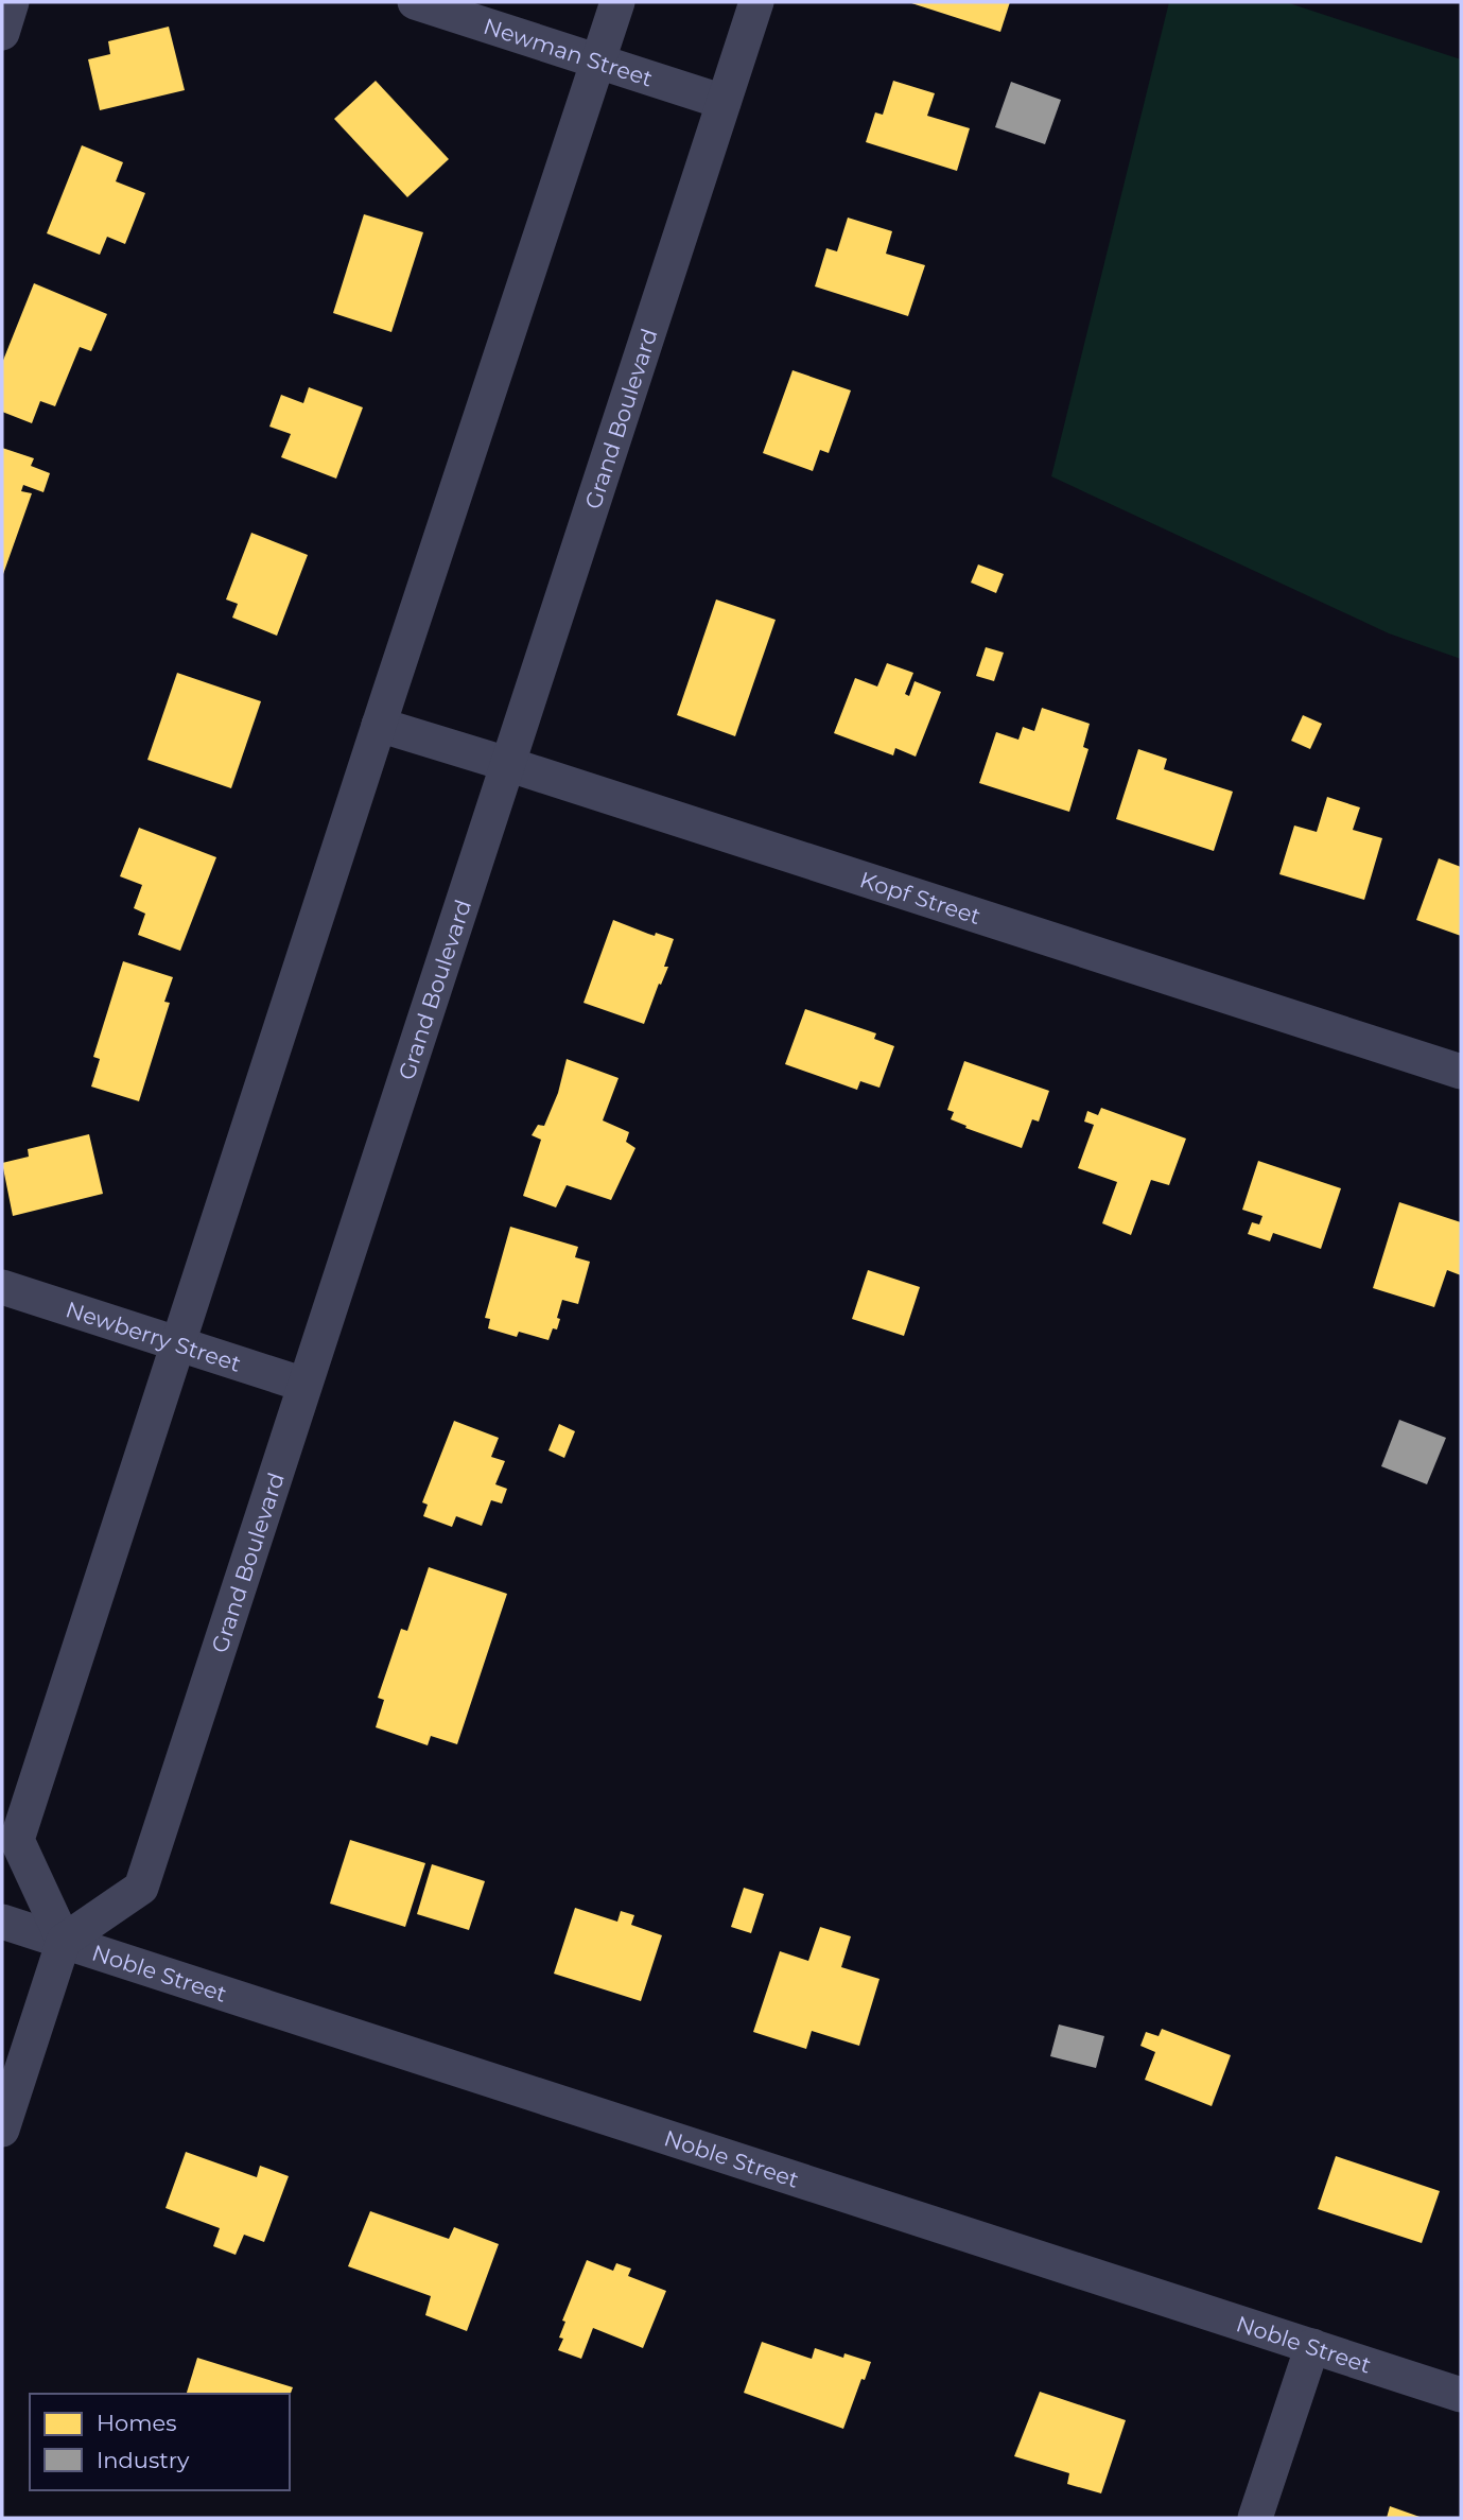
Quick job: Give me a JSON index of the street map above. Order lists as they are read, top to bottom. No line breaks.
{"streets":{"street":["Newman Street","Grand Boulevard","Kopf Street","Newberry Street","Noble Street"]},"crossings":[["Newman Street","Grand Boulevard"],["Grand Boulevard","Kopf Street"],["Grand Boulevard","Newberry Street"],["Grand Boulevard","Noble Street"]],"legend":["Homes","Industry"]}
